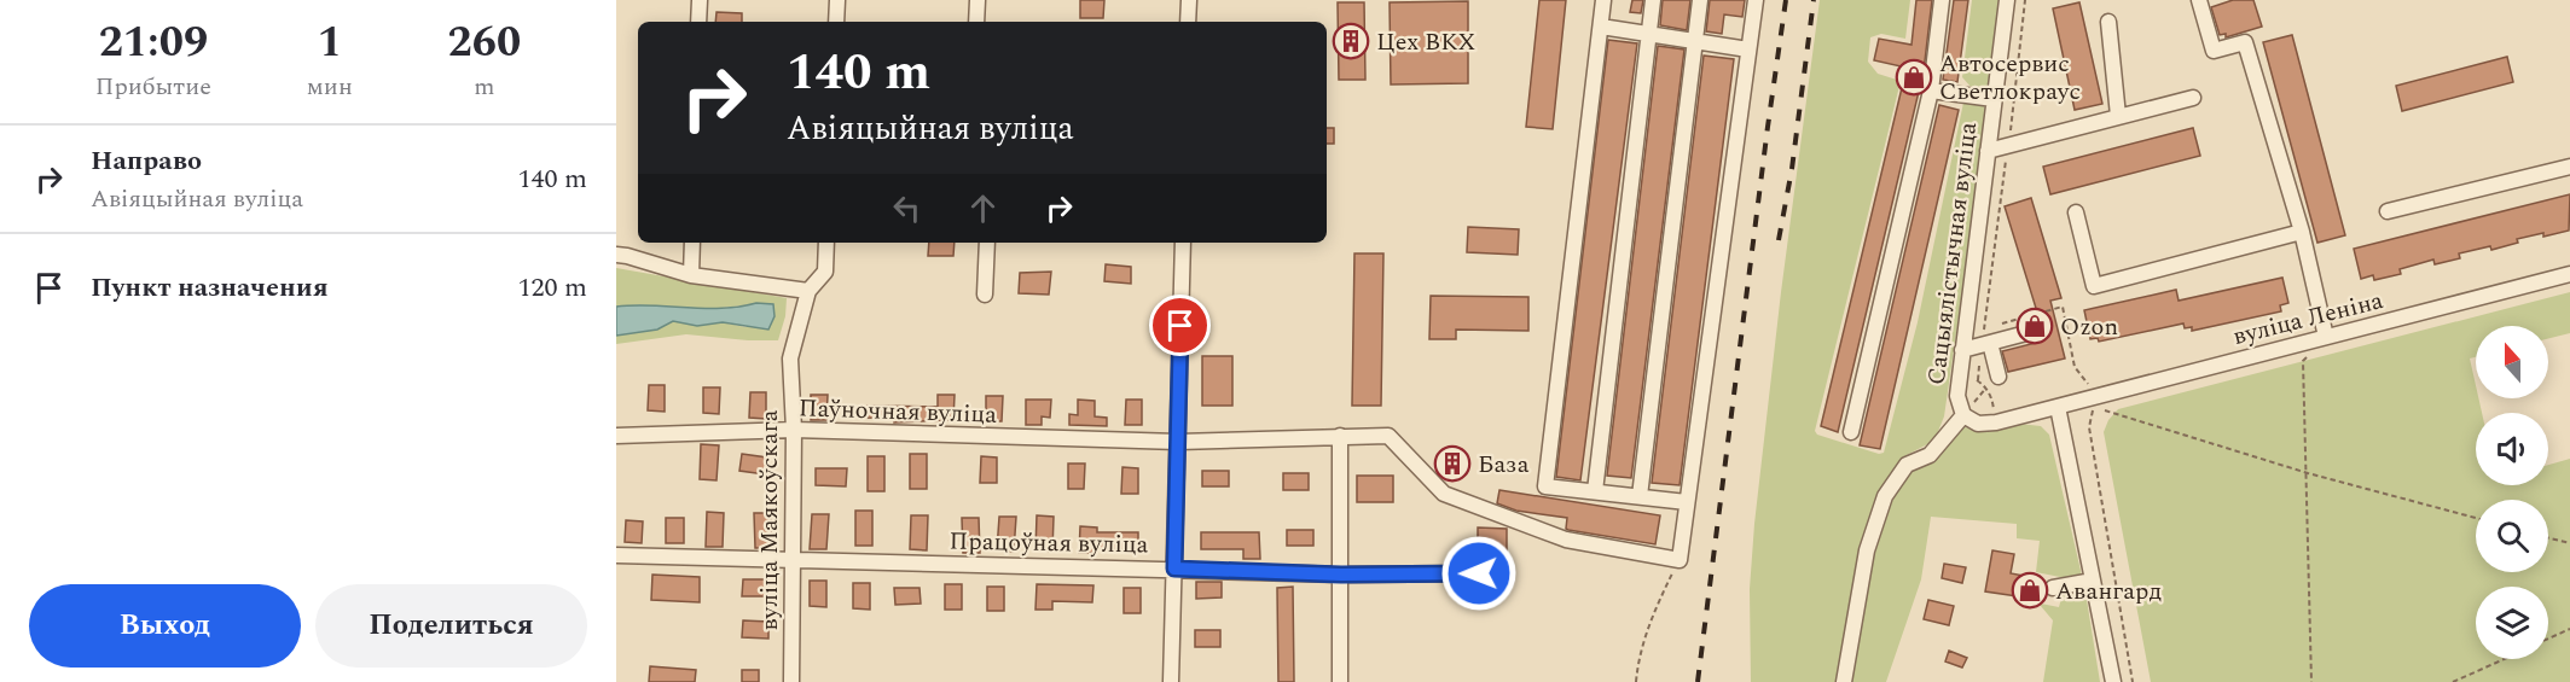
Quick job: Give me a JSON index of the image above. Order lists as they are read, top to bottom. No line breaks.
{"streets":{"street":["Сацыялістычная вуліца","вуліца Леніна","Паўночная вуліца","вуліца Маякоўскага","Працоўная вуліца"]},"crossings":[["Сацыялістычная вуліца","вуліца Леніна"],["Паўночная вуліца","вуліца Маякоўскага"],["вуліца Маякоўскага","Працоўная вуліца"]],"places":{"building":["Цех ВКХ","База"],"shop":["Автосервис Светлокраус","Ozon","Авангард"]},"north":"top","page":{"eta":["21:09","Прибытие","1","мин","260","m"],"turn":["140 m","Авіяцыйная вуліца"],"list":[{"name":"Направо","note":"Авіяцыйная вуліца","value":"140 m"},{"name":"Пункт назначения","value":"120 m"}],"buttons":["Выход","Поделиться"]}}
